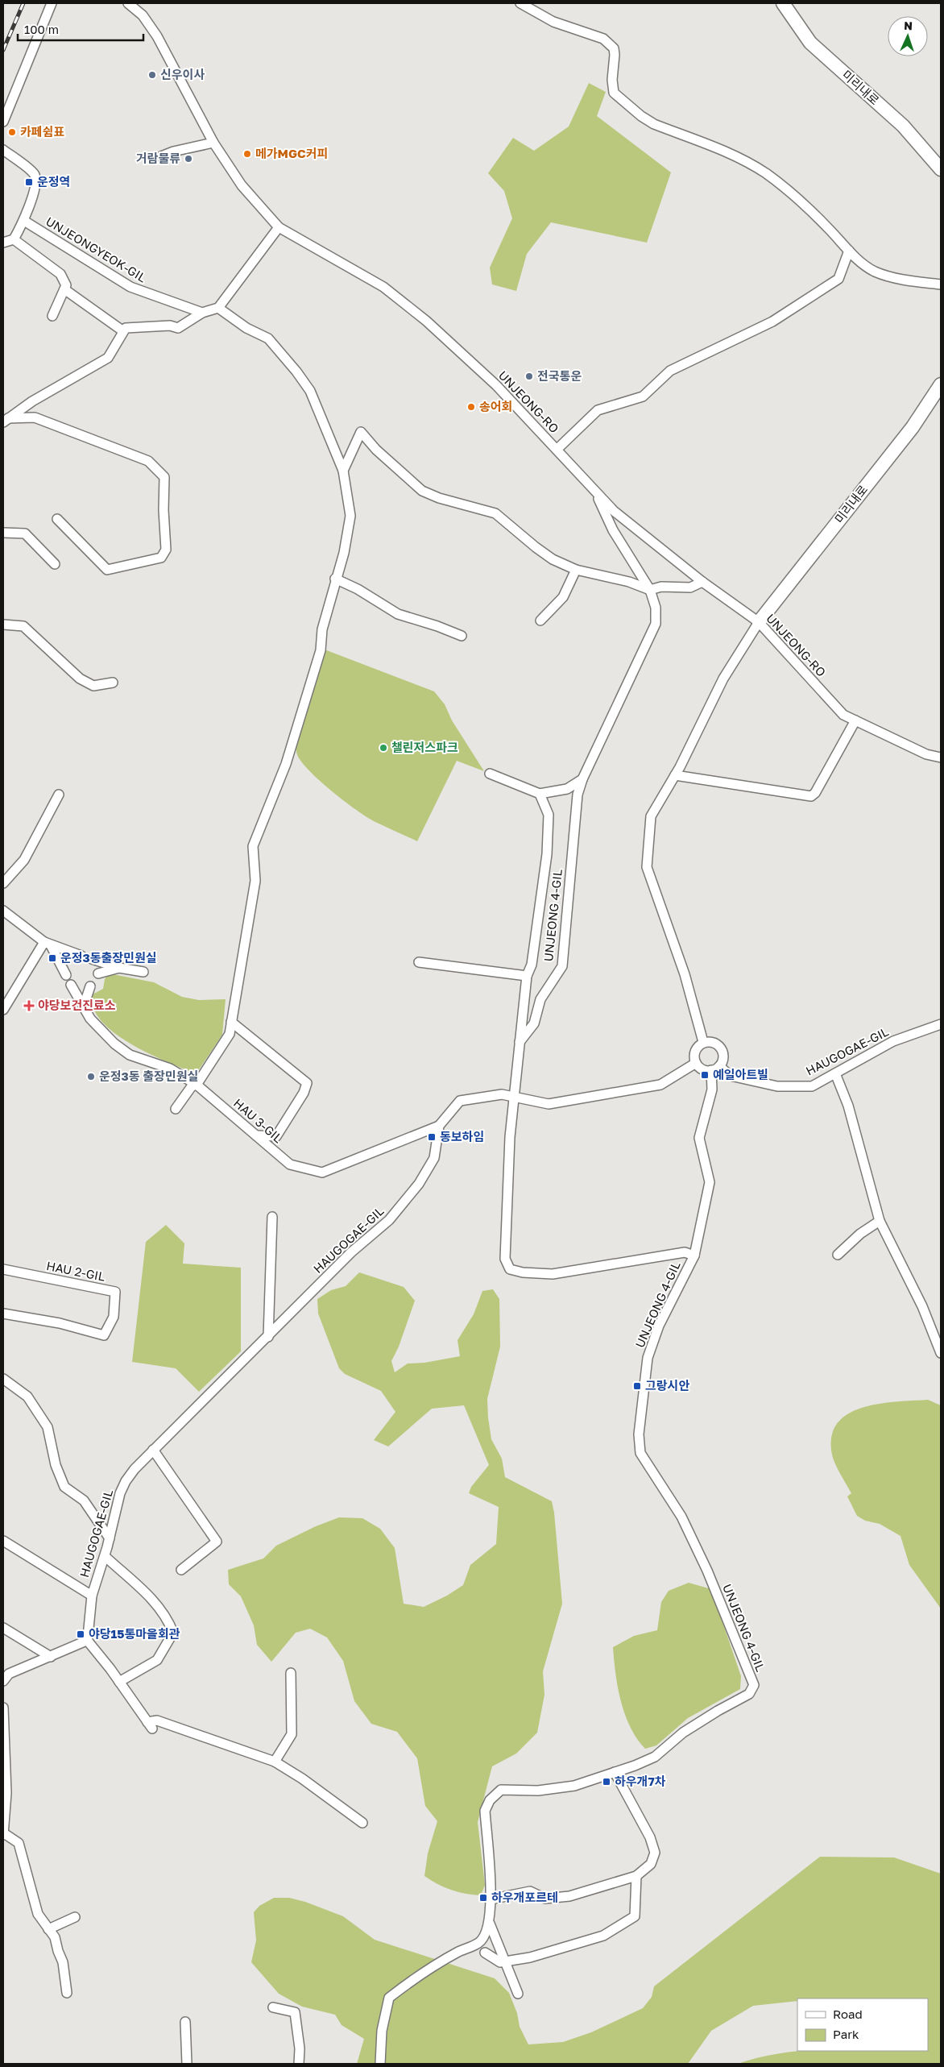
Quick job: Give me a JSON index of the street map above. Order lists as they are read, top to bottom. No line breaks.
{"streets":{"street":["미리내로","UNJEONGYEOK-GIL","UNJEONG-RO","UNJEONG 4-GIL","HAUGOGAE-GIL","HAU 3-GIL","HAU 2-GIL"]},"crossings":[["미리내로","UNJEONG-RO"],["UNJEONG-RO","UNJEONG 4-GIL"],["UNJEONG 4-GIL","HAUGOGAE-GIL"],["HAUGOGAE-GIL","HAU 3-GIL"]],"places":{"other":["신우이사","카페쉼표","메가MGC커피","거람물류","전국통운","송어회","챌린저스파크","운정3동 출장민원실"],"transit":["운정역","운정3동출장민원실","예일아트빌","동보하임","그랑시안","야당15통마을회관","하우개7차","하우개포르테"],"health":["야당보건진료소"]},"legend":["Road","Park"],"scale_bar":"100 m","north":"top"}
